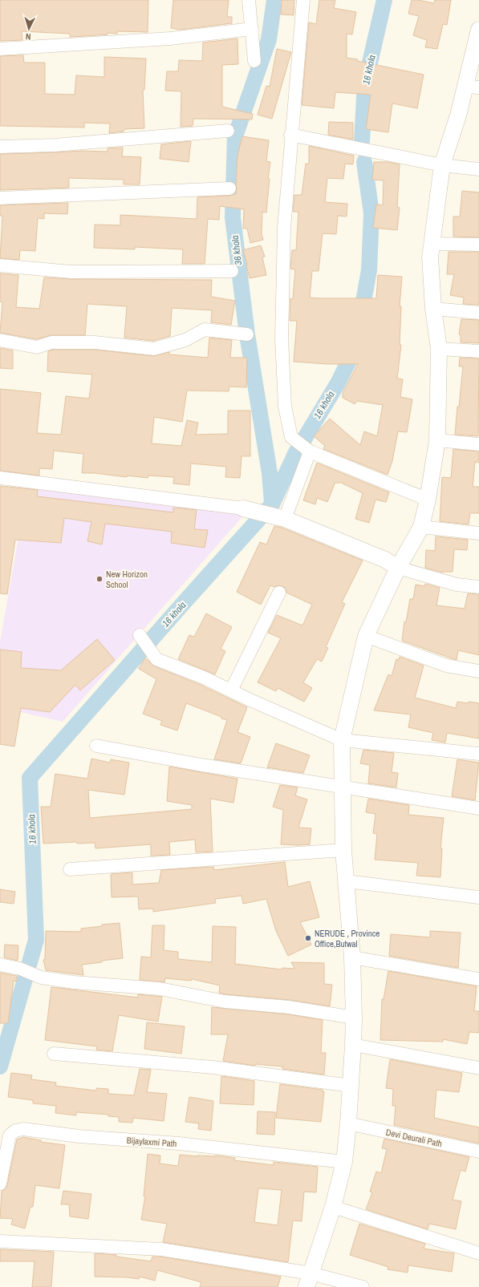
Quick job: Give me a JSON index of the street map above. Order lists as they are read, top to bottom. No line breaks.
{"streets":{"street":["Devi Deurali Path","Bijaylaxmi Path"]},"water":["16 khola","36 khola"],"places":["New Horizon School","NERUDE , Province Office,Butwal"],"north":"bottom"}
